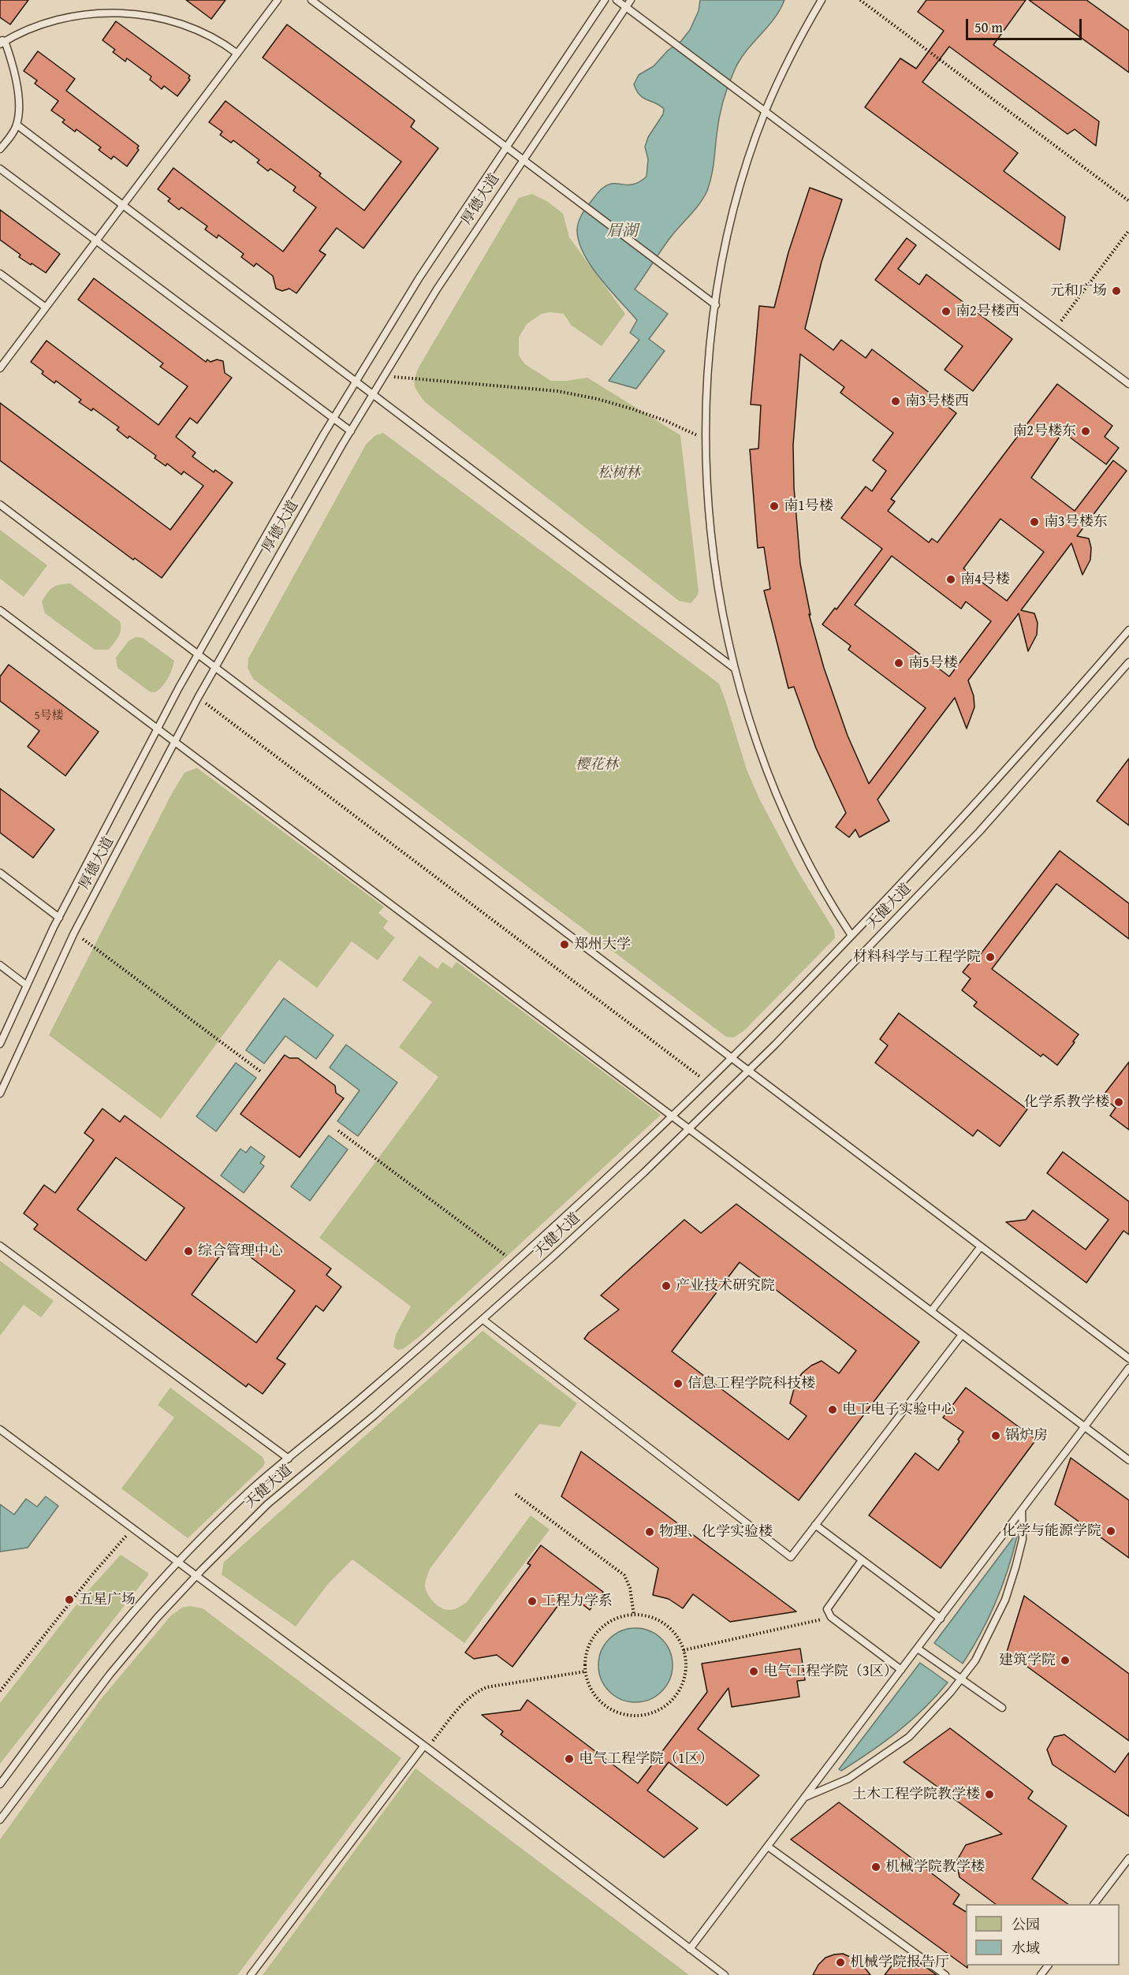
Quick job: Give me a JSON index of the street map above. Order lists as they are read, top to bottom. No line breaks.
{"streets":{"lane":["厚德大道","天健大道"]},"water":["眉湖"],"parks":["松树林","樱花林"],"places":["元和广场","南2号楼西","南3号楼西","南2号楼东","南1号楼","南3号楼东","南4号楼","南5号楼","郑州大学","材料科学与工程学院","化学系教学楼","综合管理中心","产业技术研究院","信息工程学院科技楼","电工电子实验中心","锅炉房","化学与能源学院","物理、化学实验楼","五星广场","工程力学系","建筑学院","电气工程学院（3区）","电气工程学院（1区）","土木工程学院教学楼","机械学院教学楼","机械学院报告厅"],"house_numbers":["5号楼"],"legend":["公园","水域"],"scale_bar":"50 m"}
